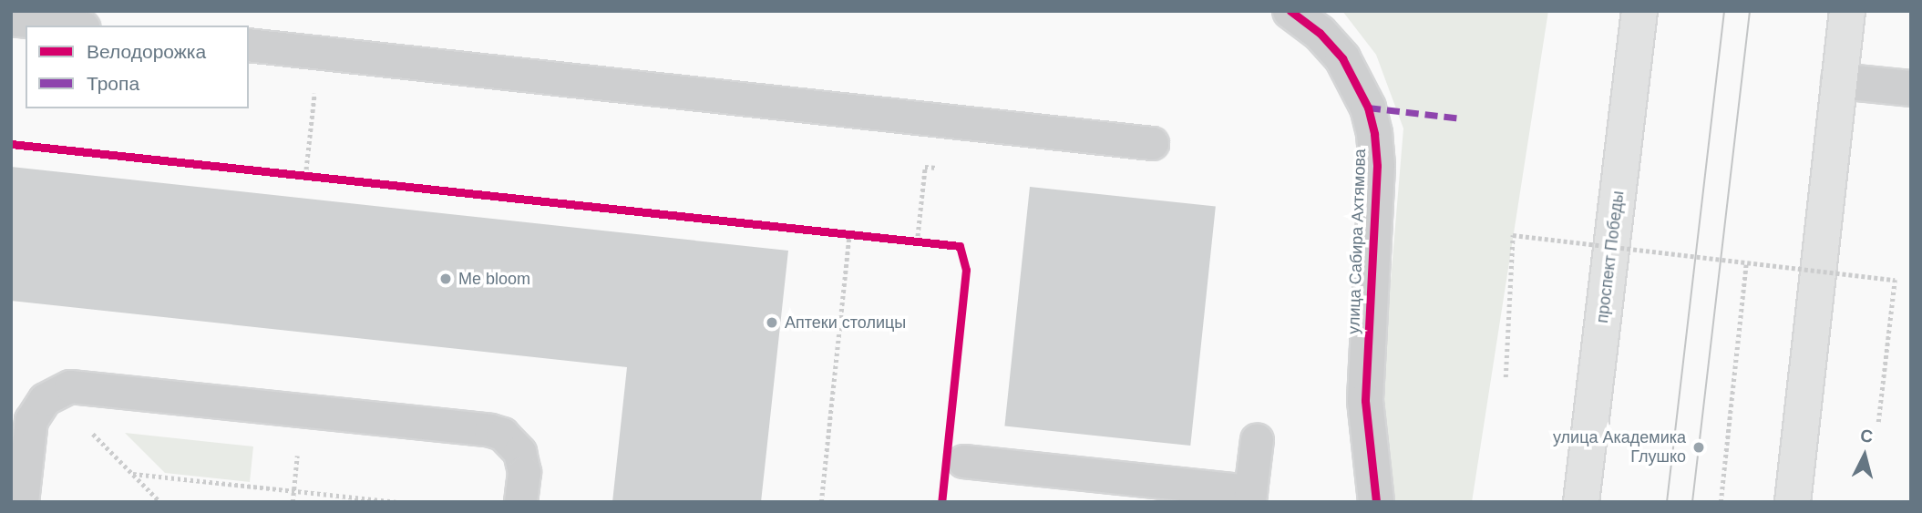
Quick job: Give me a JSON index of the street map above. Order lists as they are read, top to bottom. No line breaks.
{"streets":{"main road":["проспект Победы"],"street":["улица Сабира Ахтямова"]},"places":["Me bloom","Аптеки столицы","улица Академика Глушко"],"legend":["Велодорожка","Тропа"],"north":"top"}
